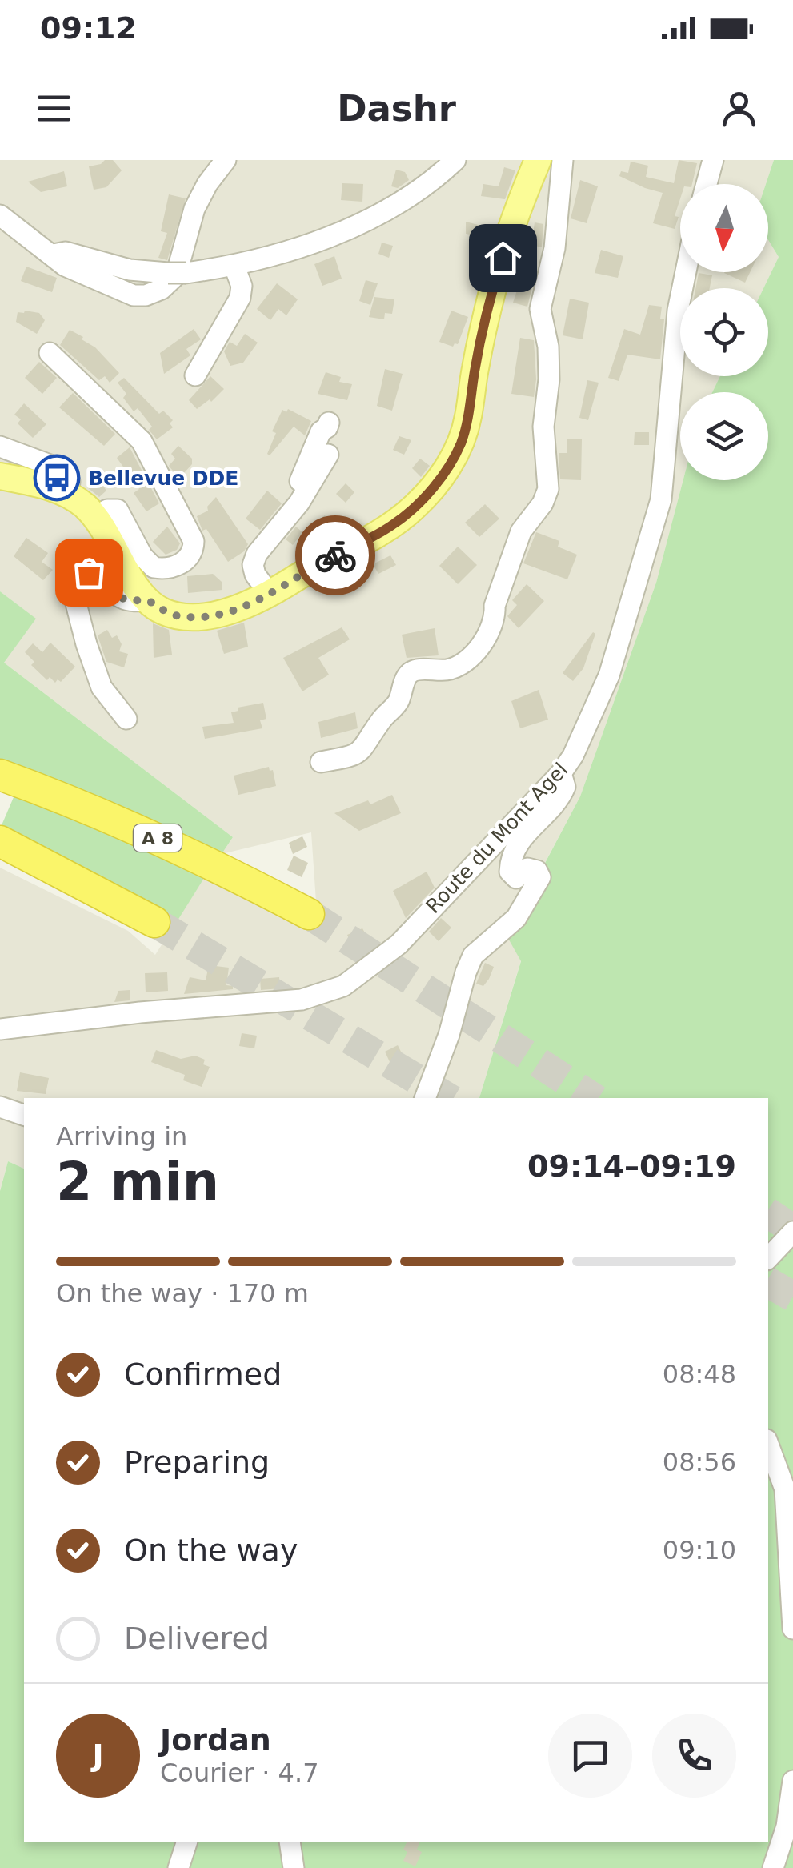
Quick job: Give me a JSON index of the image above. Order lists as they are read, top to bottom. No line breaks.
{"streets":{"highway":["A 8"],"street":["Route du Mont Agel"]},"places":{"bus stop":["Bellevue DDE"]},"north":"bottom","page":{"status":"09:12","header":"Dashr","heading":["2 min","Arriving in","09:14–09:19"],"panel":["Jordan","Courier · 4.7"],"bar":"On the way · 170 m","list":[["Confirmed","08:48"],["Preparing","08:56"],["On the way","09:10"],"Delivered"],"round":"J"}}
